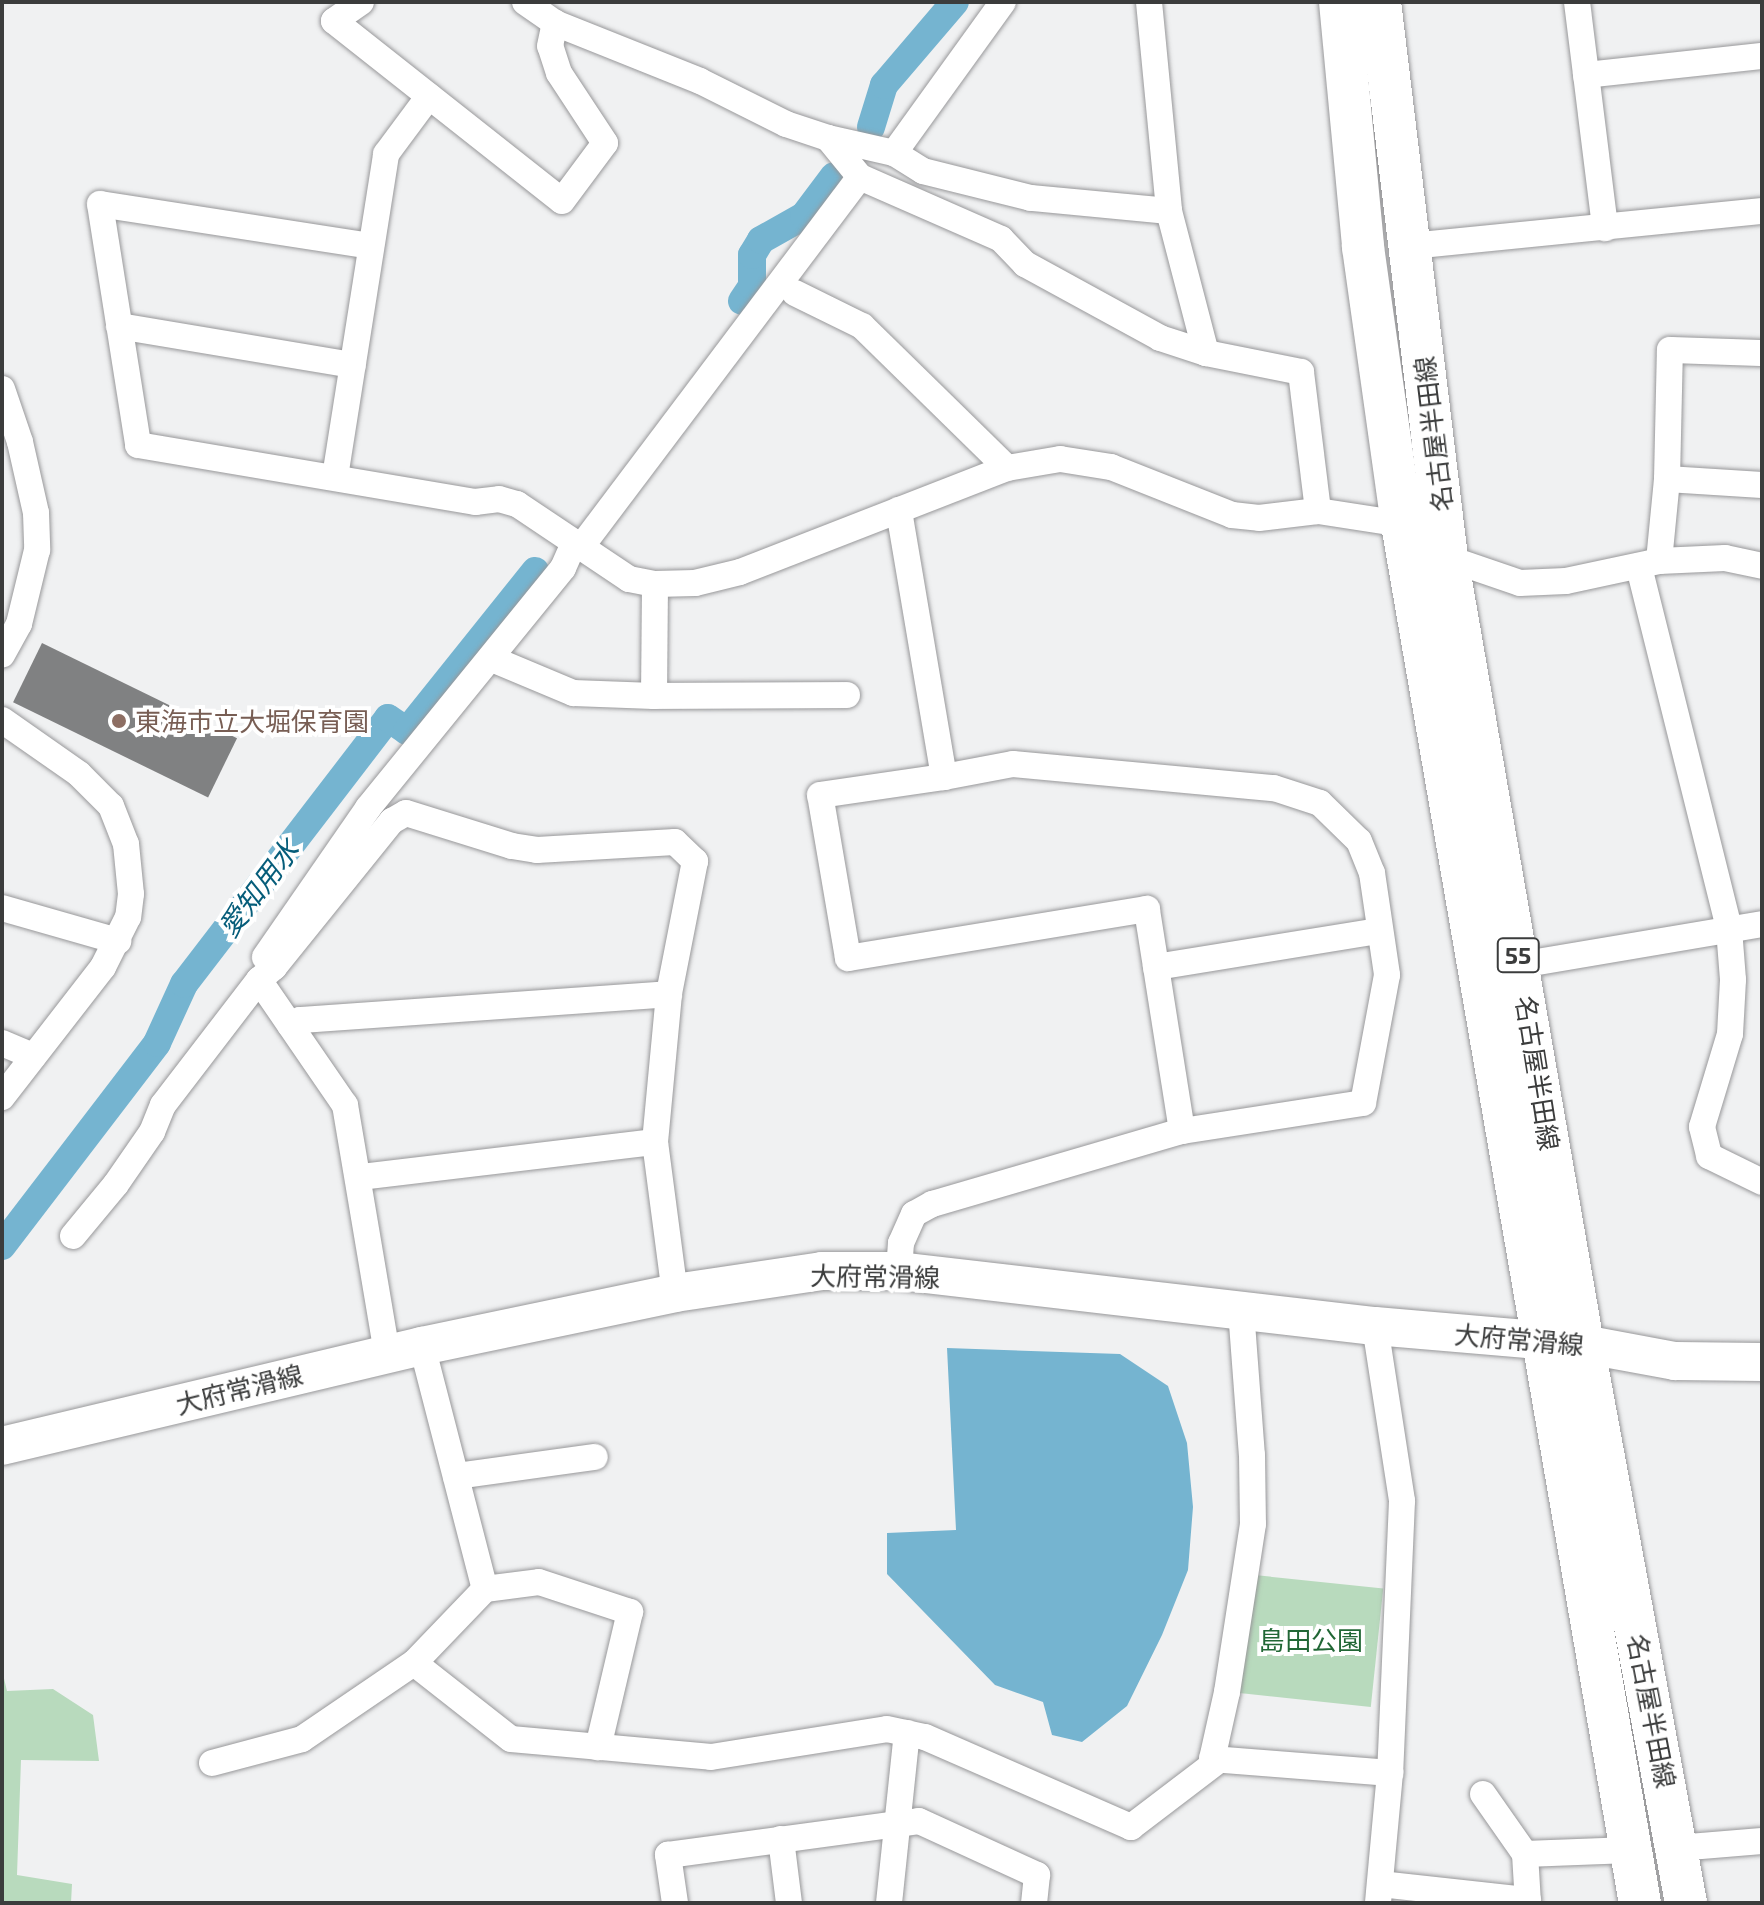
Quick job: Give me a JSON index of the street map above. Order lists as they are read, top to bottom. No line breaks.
{"streets":{"main road":["名古屋半田線","55","大府常滑線"]},"crossings":[["名古屋半田線","大府常滑線"]],"water":["愛知用水"],"parks":["島田公園"],"places":["東海市立大堀保育園"]}
